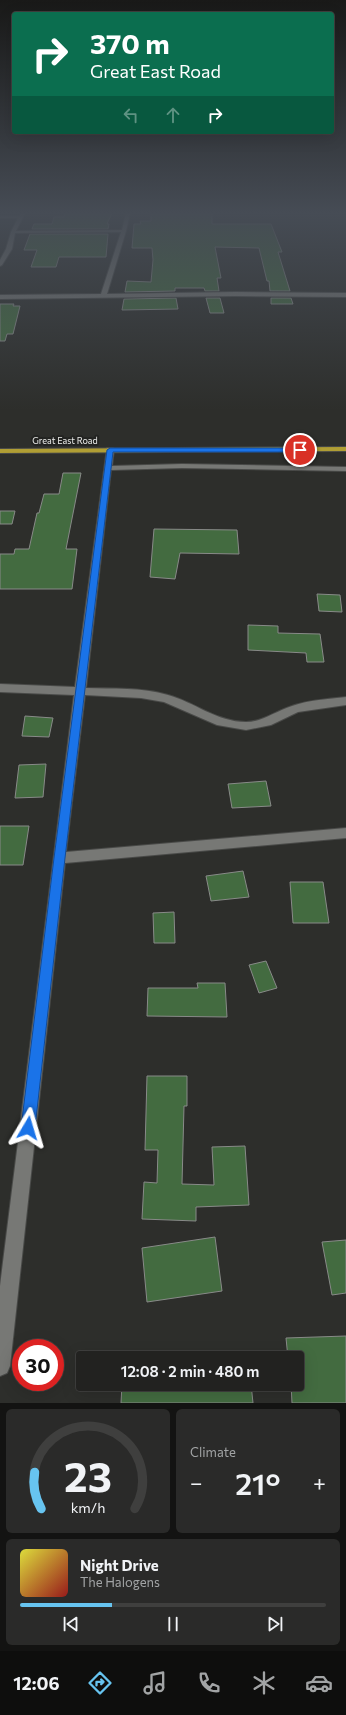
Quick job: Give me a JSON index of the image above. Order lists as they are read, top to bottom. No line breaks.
{"streets":{"highway":["Great East Road"]},"page":{"turn":["370 m","Great East Road"],"limit":"30","trip":"12:08 · 2 min · 480 m","tile":"Climate","heat":["−","21°","+"],"song":["Night Drive","The Halogens"],"tabs":"12:06","gauge":["23","km/h"]}}
